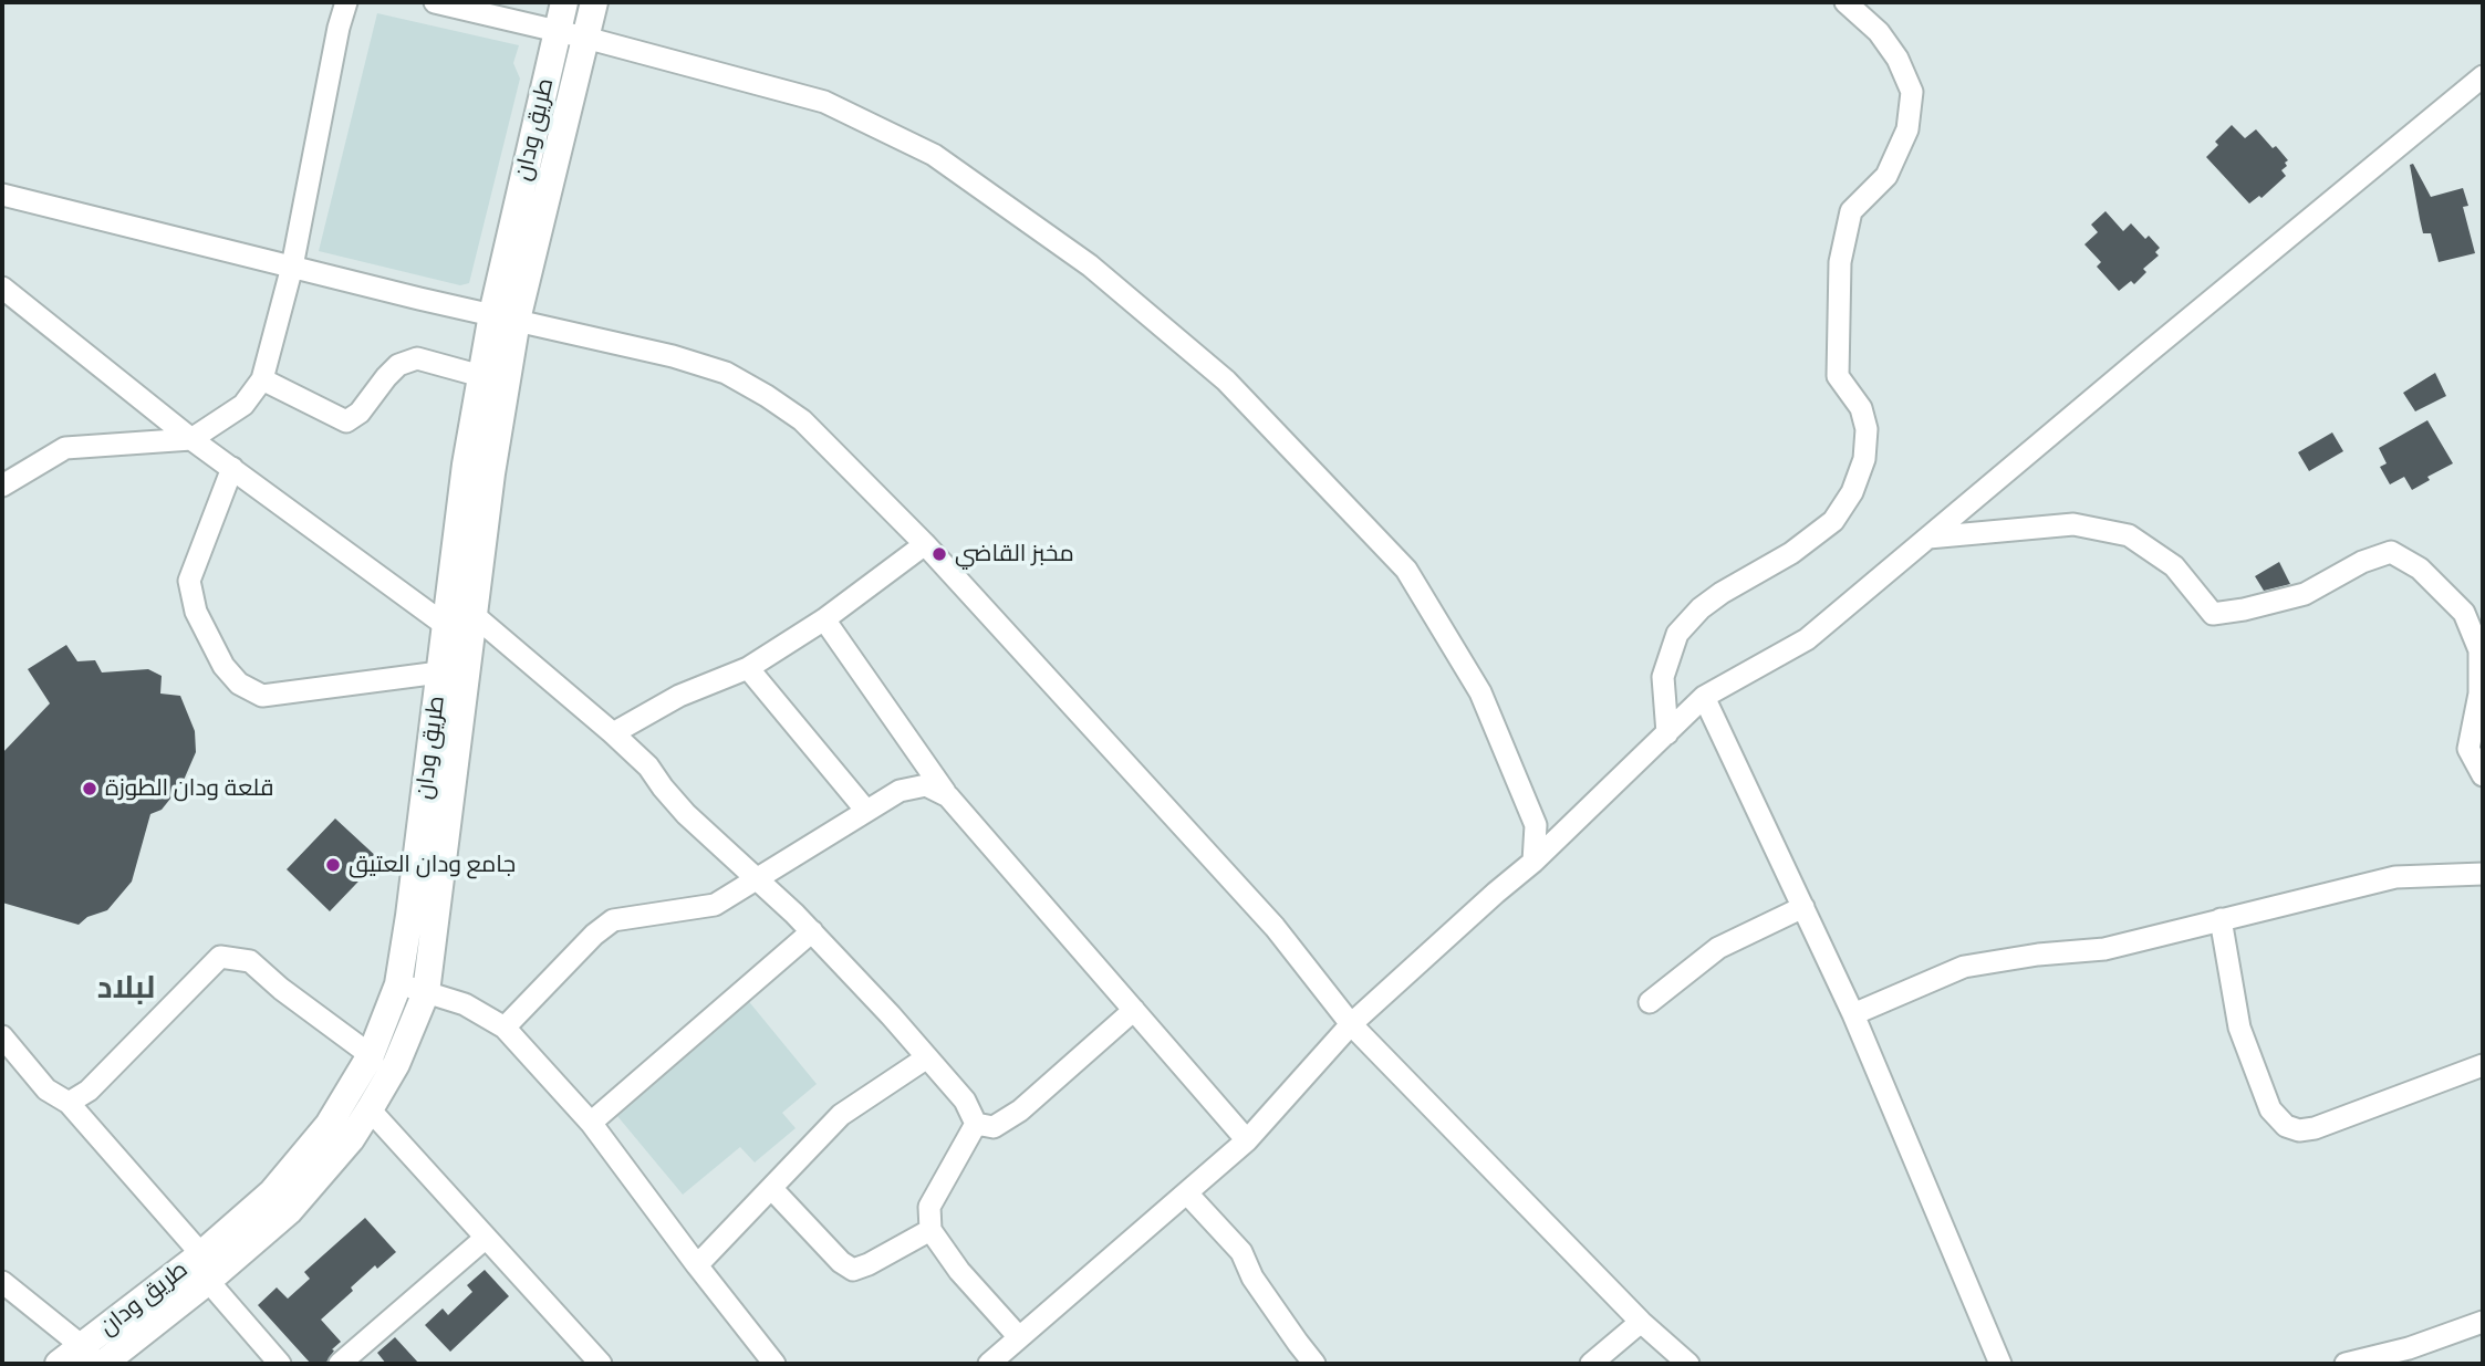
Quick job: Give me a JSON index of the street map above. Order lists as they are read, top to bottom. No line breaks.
{"streets":{"main road":["طريق ودان"]},"districts":["لبلاد"],"places":["مخبز القاضي","قلعة ودان الطوزة","جامع ودان العتيق"]}
